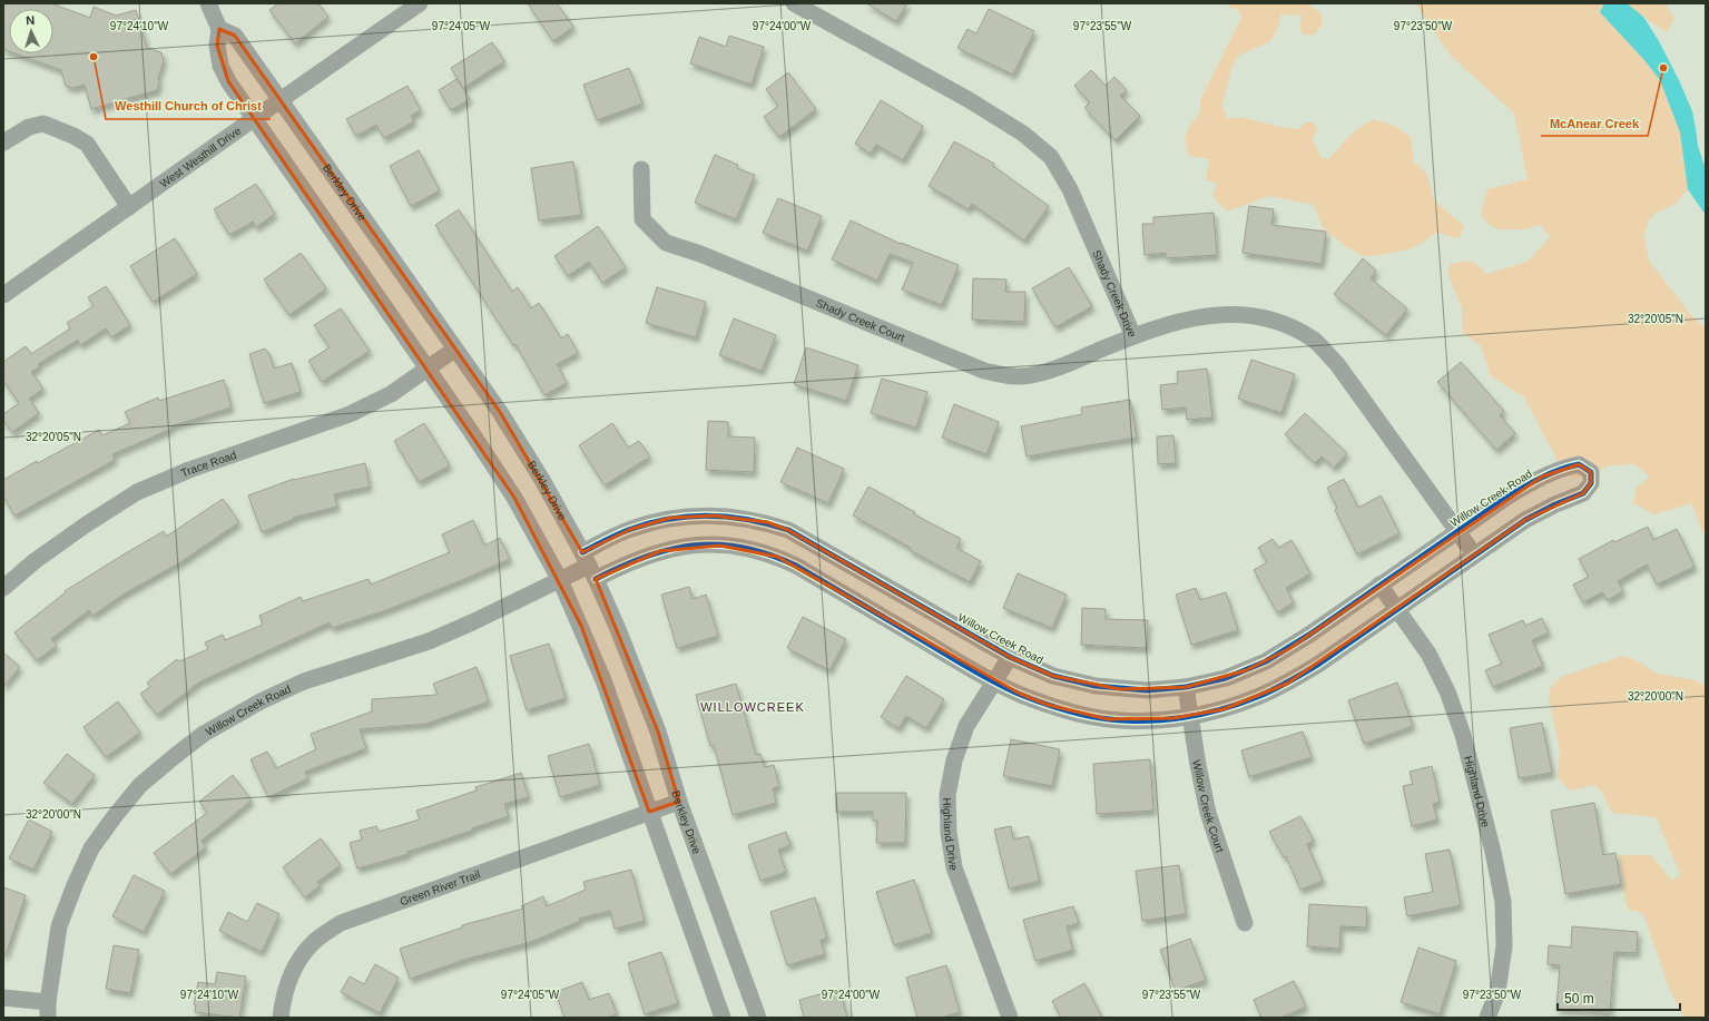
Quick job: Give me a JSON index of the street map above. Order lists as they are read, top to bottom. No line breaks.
{"streets":{"street":["West Westhill Drive","Berkley Drive","Shady Creek Drive","Shady Creek Court","Trace Road","Willow Creek Road","Highland Drive","Willow Creek Court","Green River Trail"]},"crossings":[["West Westhill Drive","Berkley Drive"],["Berkley Drive","Trace Road"],["Berkley Drive","Willow Creek Road"],["Berkley Drive","Green River Trail"],["Shady Creek Drive","Shady Creek Court"],["Shady Creek Drive","Willow Creek Road"],["Willow Creek Road","Highland Drive"],["Willow Creek Road","Willow Creek Court"]],"districts":["WILLOWCREEK"],"places":["Westhill Church of Christ","McAnear Creek"],"scale_bar":"50 m","north":"top","coordinates":["97°24'10\"W","97°24'05\"W","97°24'00\"W","97°23'55\"W","97°23'50\"W","32°20'05\"N","32°20'00\"N"]}
